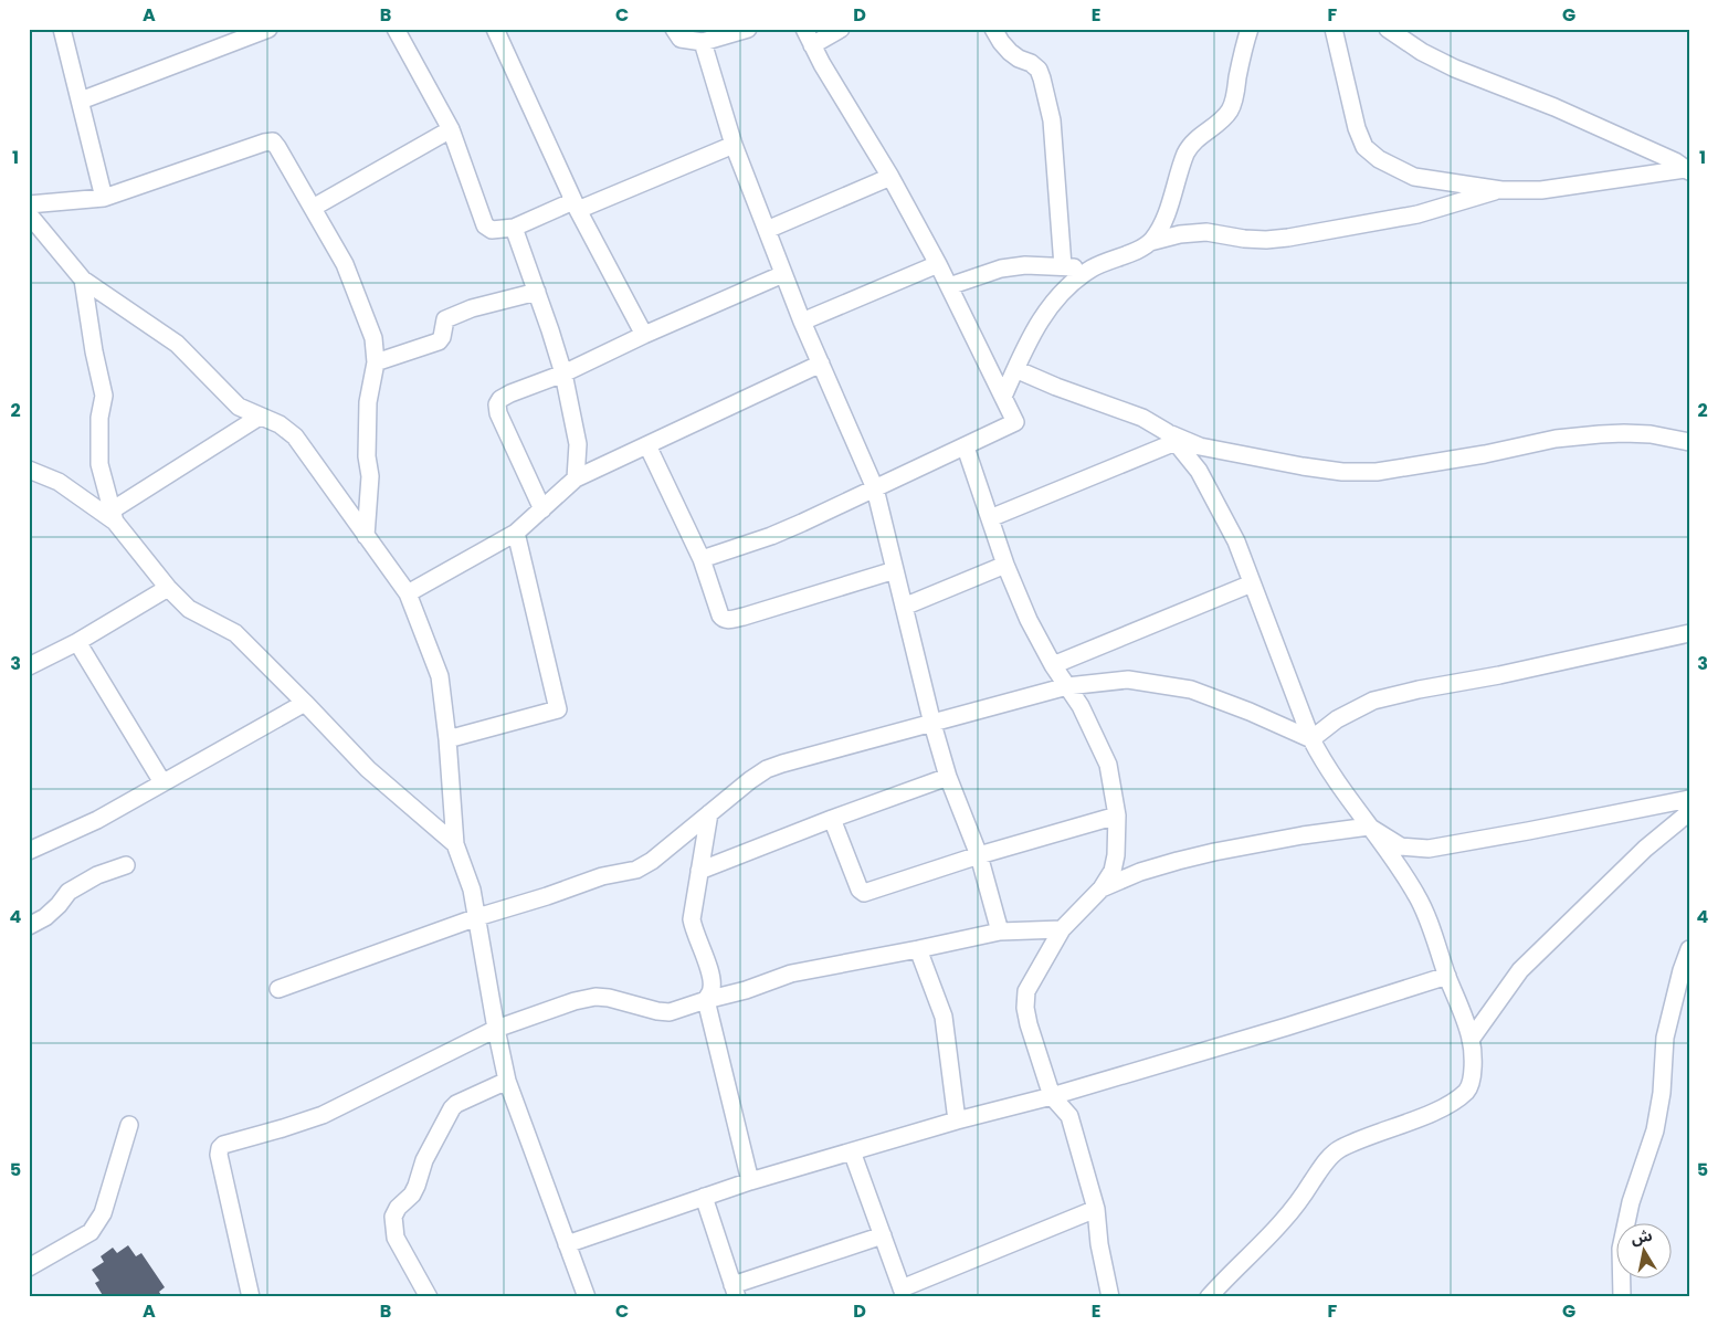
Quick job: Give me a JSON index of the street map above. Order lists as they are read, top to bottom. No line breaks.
{"north":"top","grid":{"columns":["A","B","C","D","E","F","G"],"rows":["1","2","3","4","5"]}}
